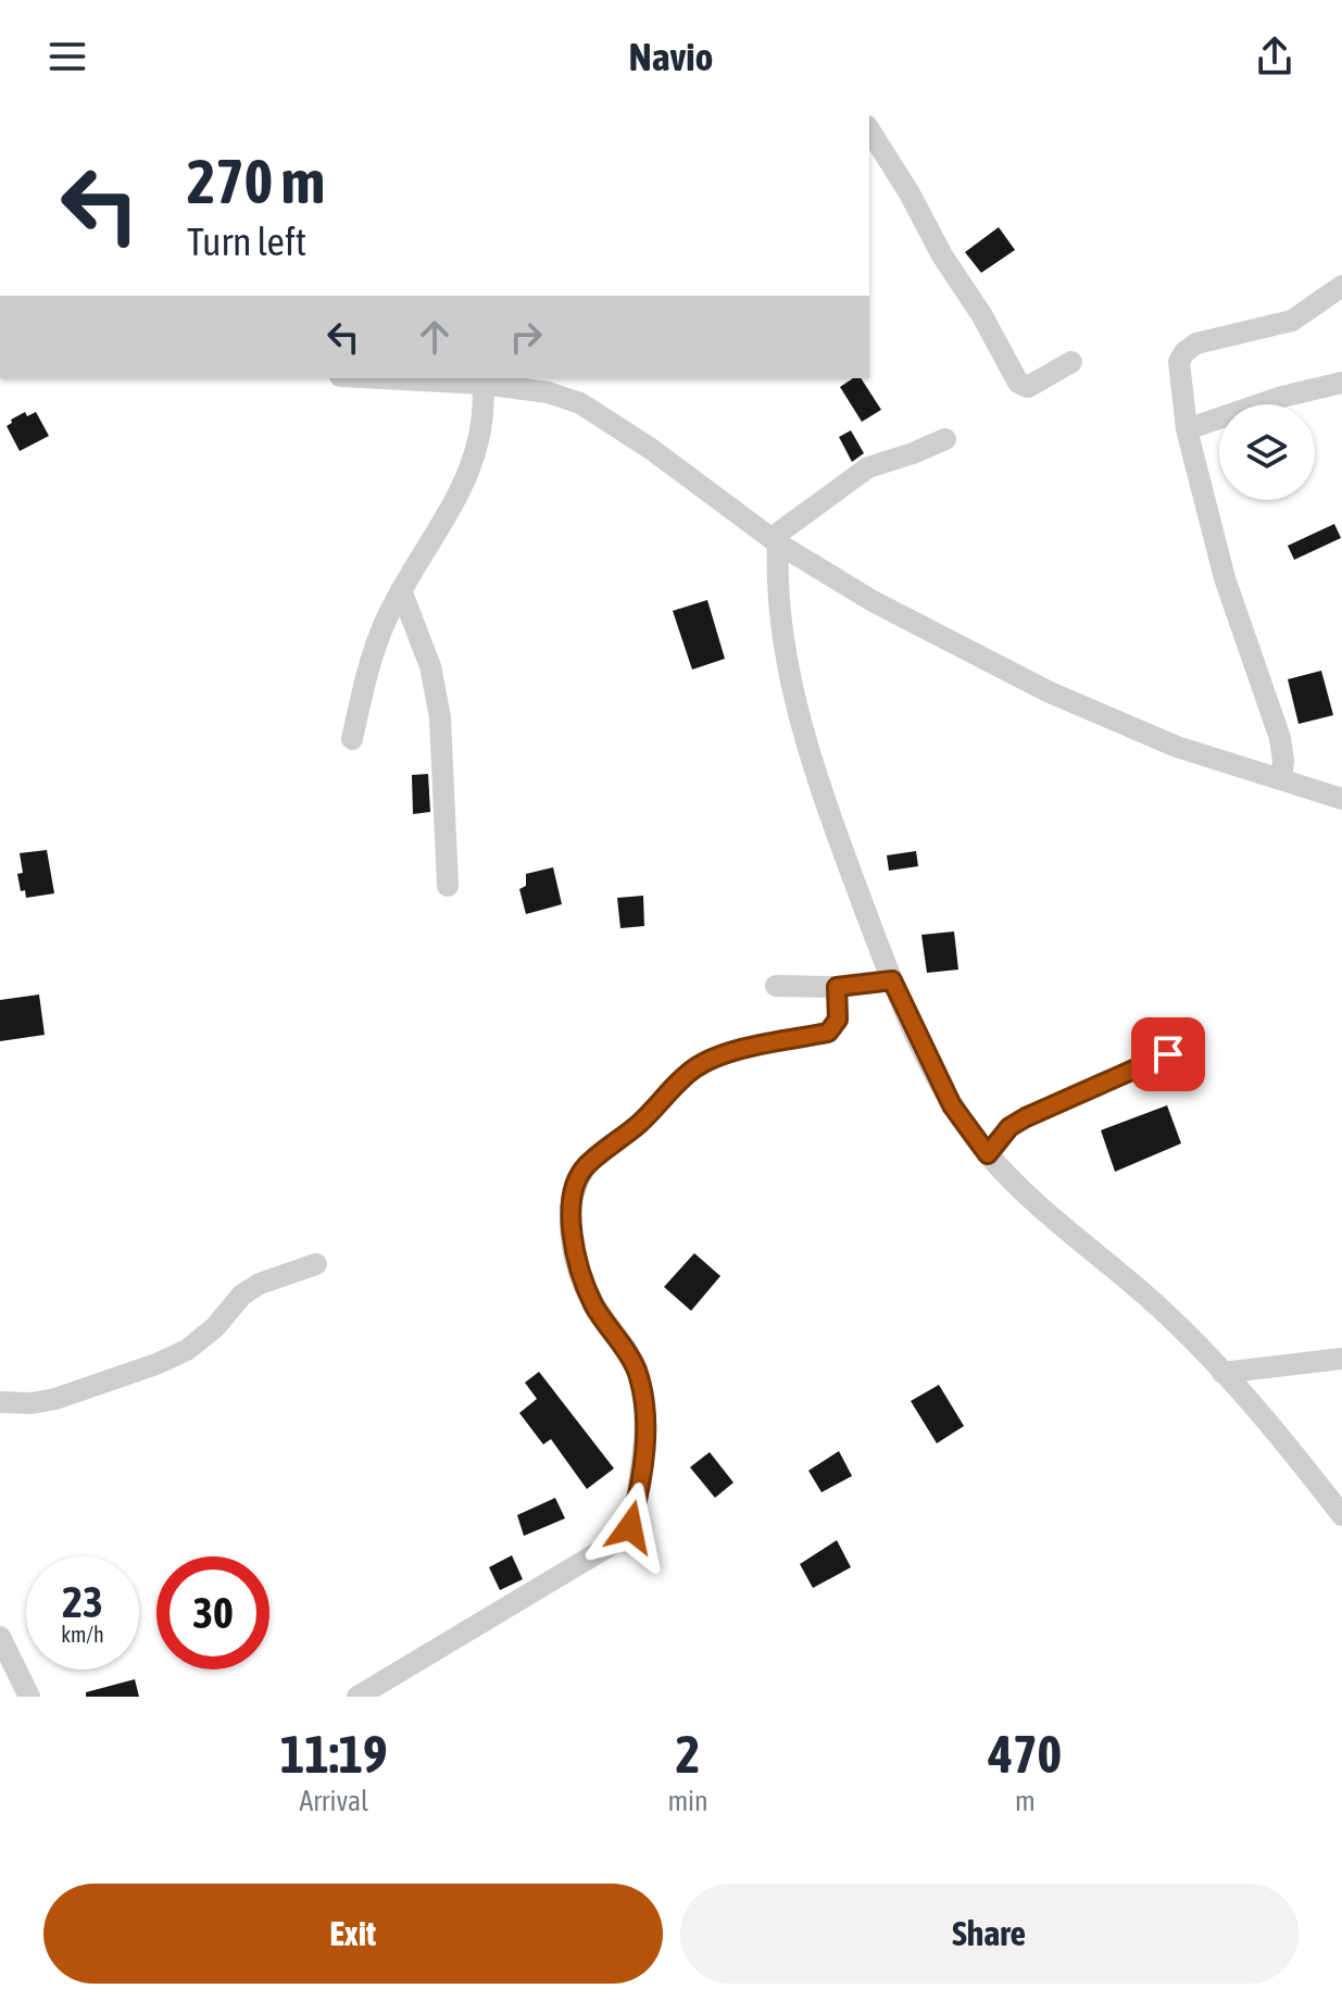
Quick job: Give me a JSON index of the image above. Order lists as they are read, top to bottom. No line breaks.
{"page":{"header":"Navio","turn":["270 m","Turn left"],"speed":"23 km/h","limit":"30","eta":["11:19","Arrival","2","min","470","m"],"buttons":["Exit","Share"]}}
